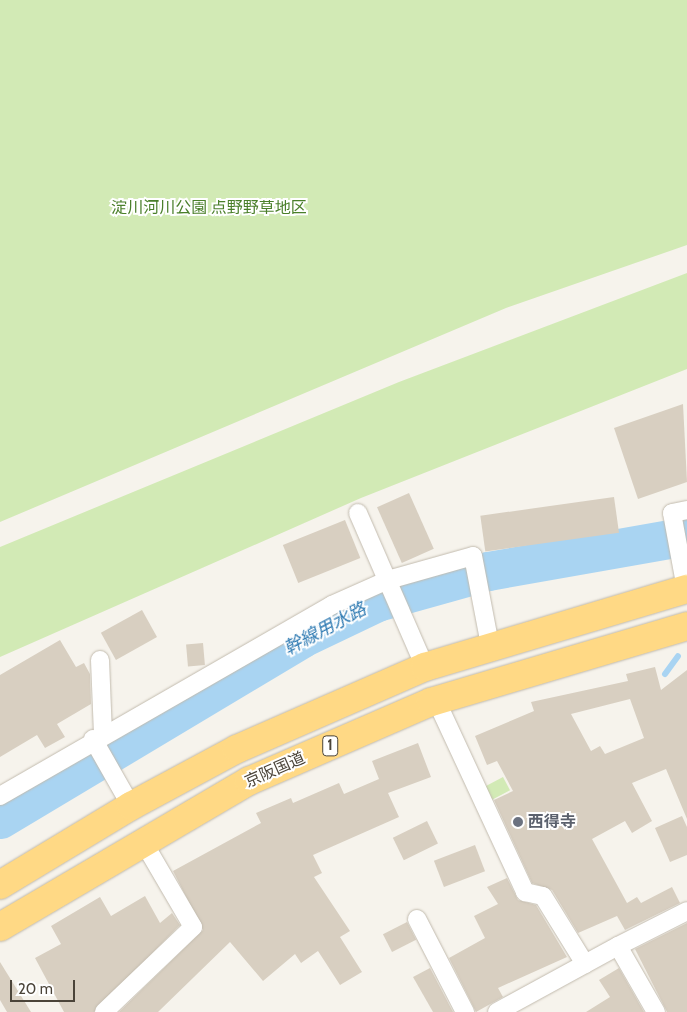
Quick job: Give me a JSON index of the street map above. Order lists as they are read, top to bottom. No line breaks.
{"streets":{"highway":["1","京阪国道"]},"water":["幹線用水路"],"parks":["淀川河川公園 点野野草地区"],"places":["西得寺"],"scale_bar":"20 m"}
